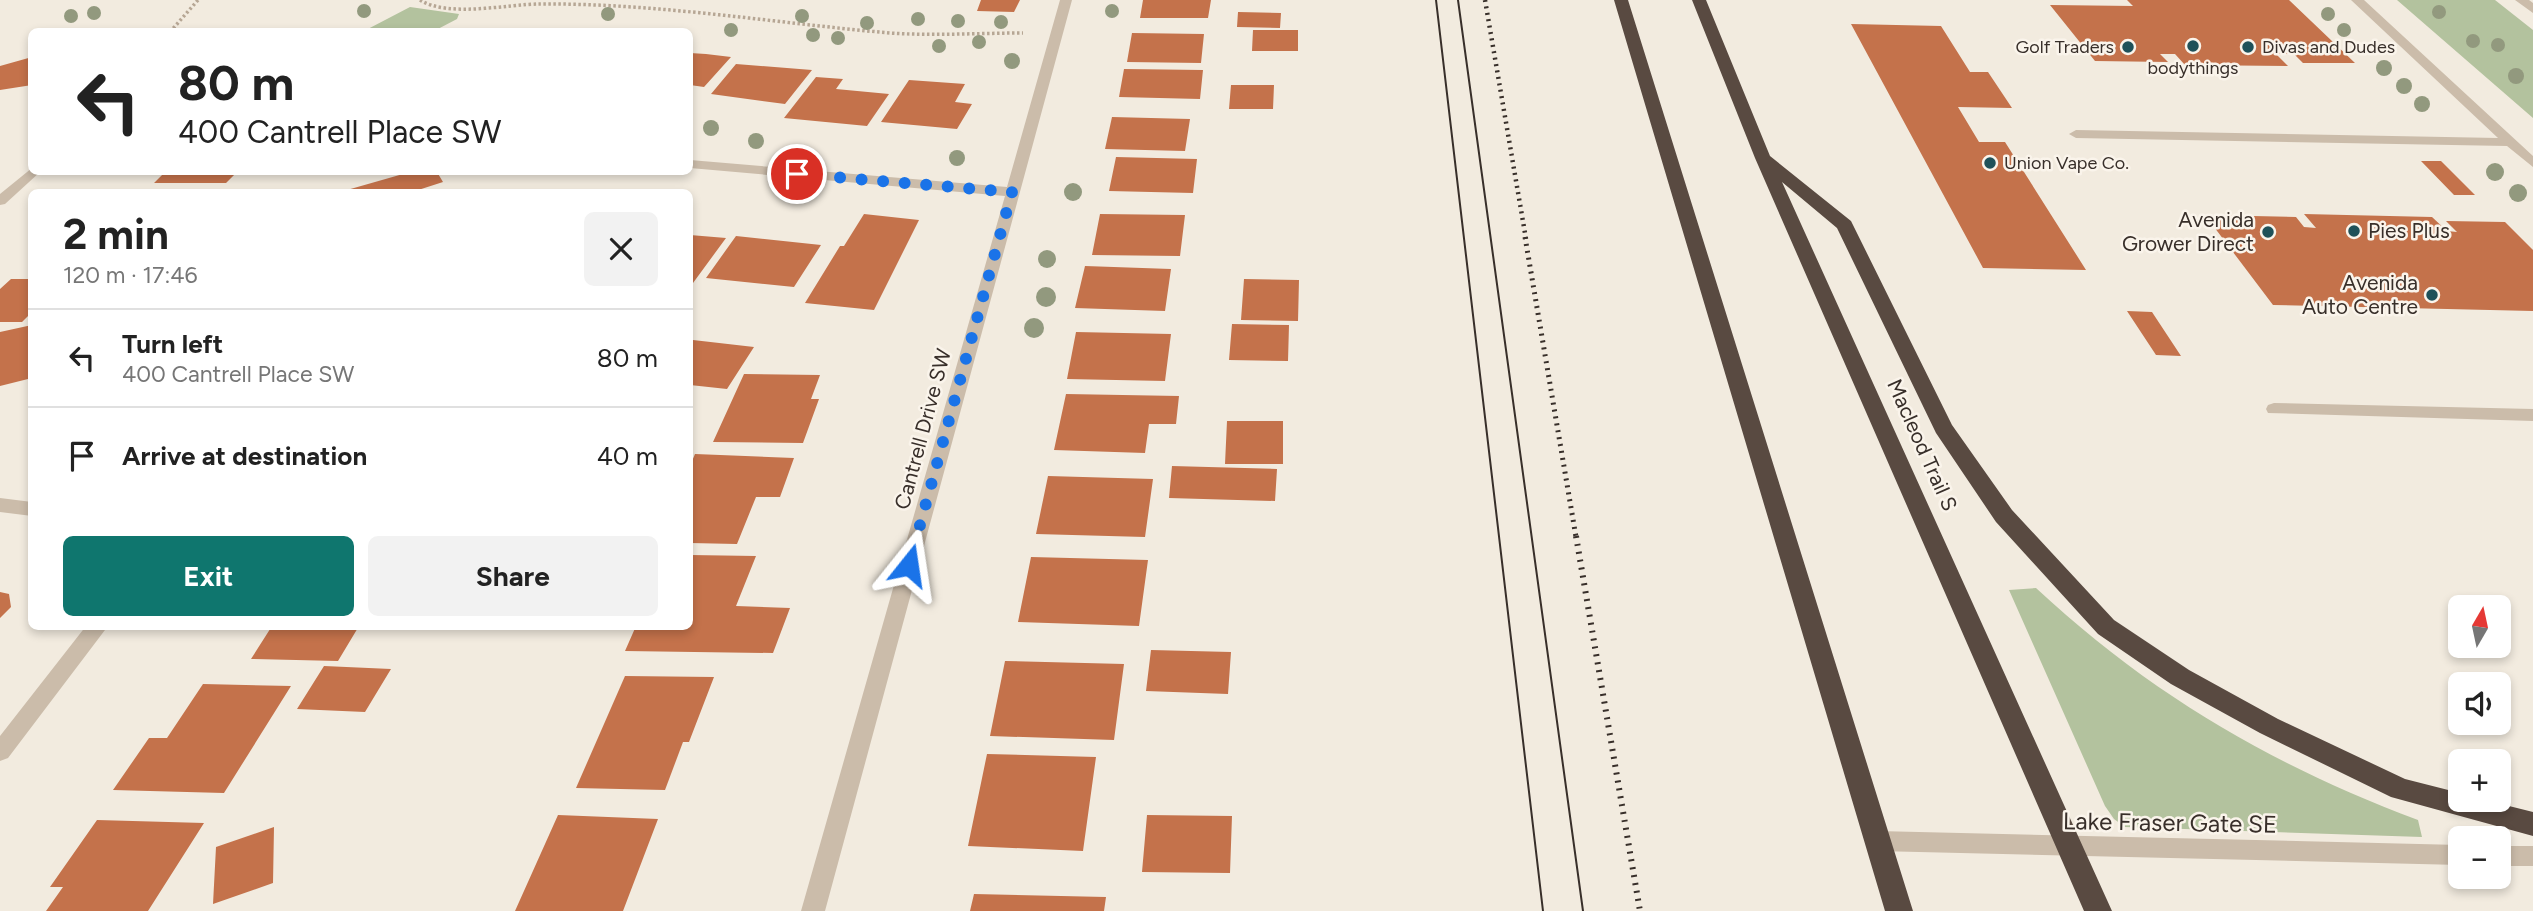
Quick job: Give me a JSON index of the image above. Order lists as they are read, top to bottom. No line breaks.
{"streets":{"highway":["Macleod Trail S"],"street":["Cantrell Drive SW","Lake Fraser Gate SE"]},"crossings":[["Macleod Trail S","Lake Fraser Gate SE"]],"places":["bodythings","Golf Traders","Divas and Dudes","Union Vape Co.","Pies Plus","Avenida Grower Direct","Avenida Auto Centre"],"north":"top","page":{"turn":["80 m","400 Cantrell Place SW"],"heading":["2 min","120 m · 17:46"],"list":[{"name":"Turn left","note":"400 Cantrell Place SW","value":"80 m"},{"name":"Arrive at destination","value":"40 m"}],"buttons":["Exit","Share"],"map_buttons":["+","−"]}}
